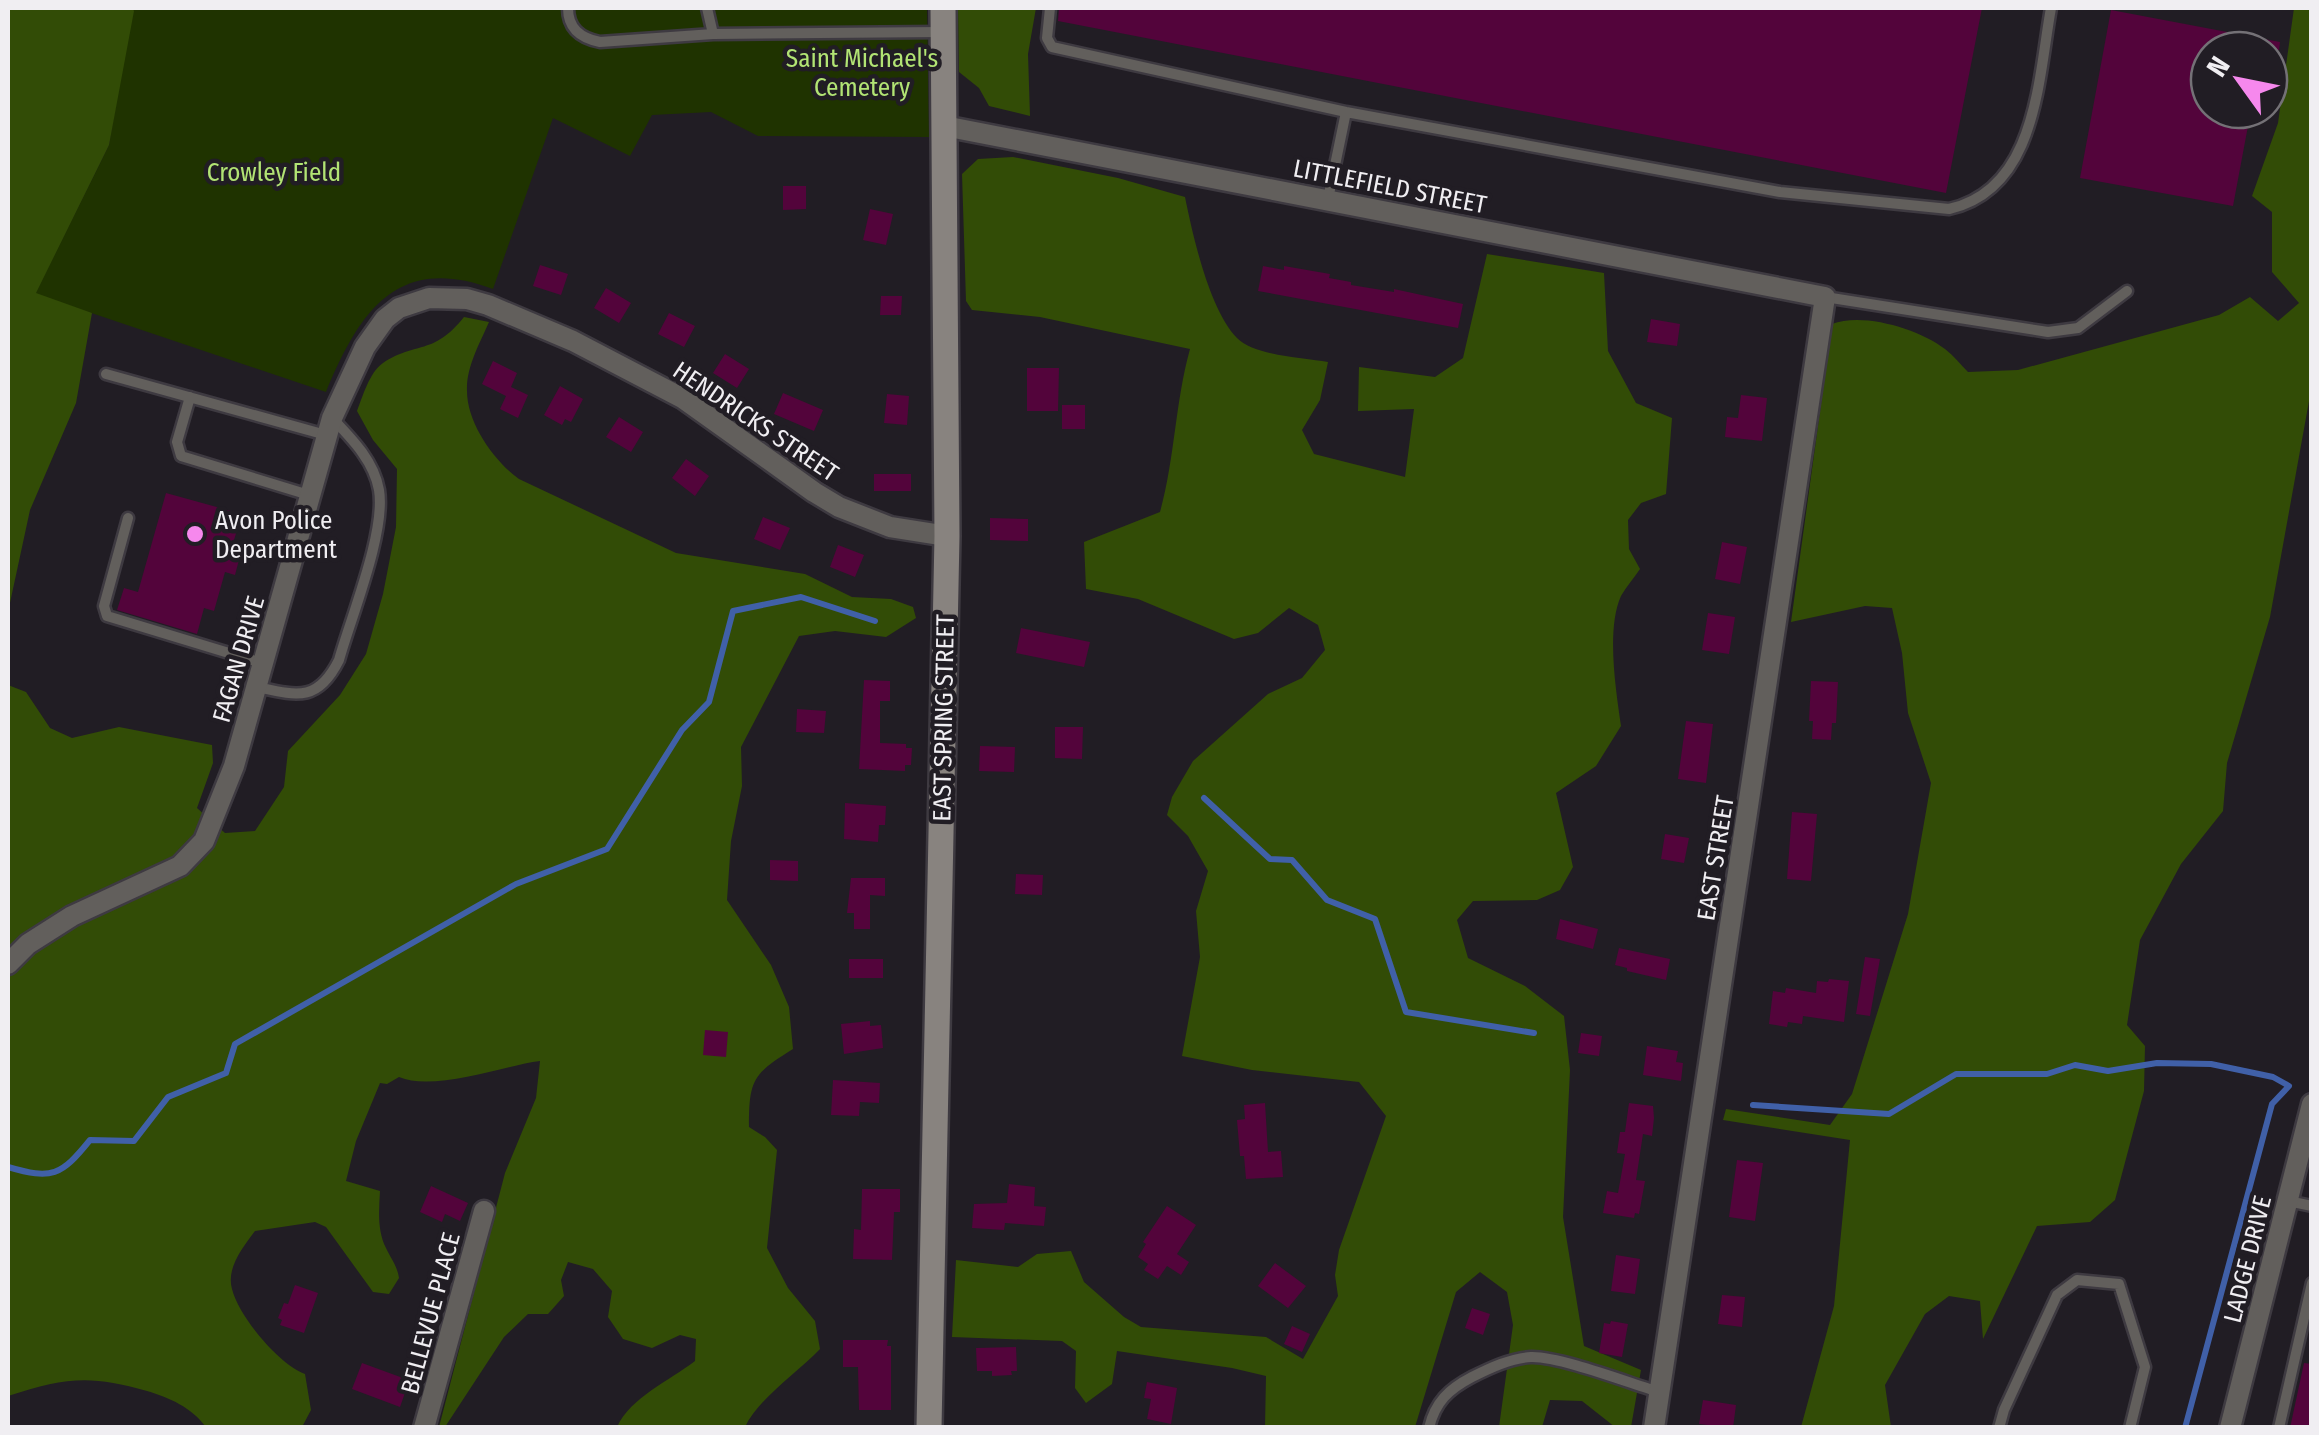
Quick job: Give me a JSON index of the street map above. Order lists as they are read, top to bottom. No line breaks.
{"streets":{"main road":["EAST SPRING STREET"],"street":["LITTLEFIELD STREET","HENDRICKS STREET","FAGAN DRIVE","EAST STREET","LADGE DRIVE","BELLEVUE PLACE"]},"crossings":[["LITTLEFIELD STREET","EAST SPRING STREET"],["LITTLEFIELD STREET","EAST STREET"],["HENDRICKS STREET","FAGAN DRIVE"],["HENDRICKS STREET","EAST SPRING STREET"]],"parks":["Saint Michael's Cemetery","Crowley Field"],"places":["Avon Police Department"],"north":"top left"}
